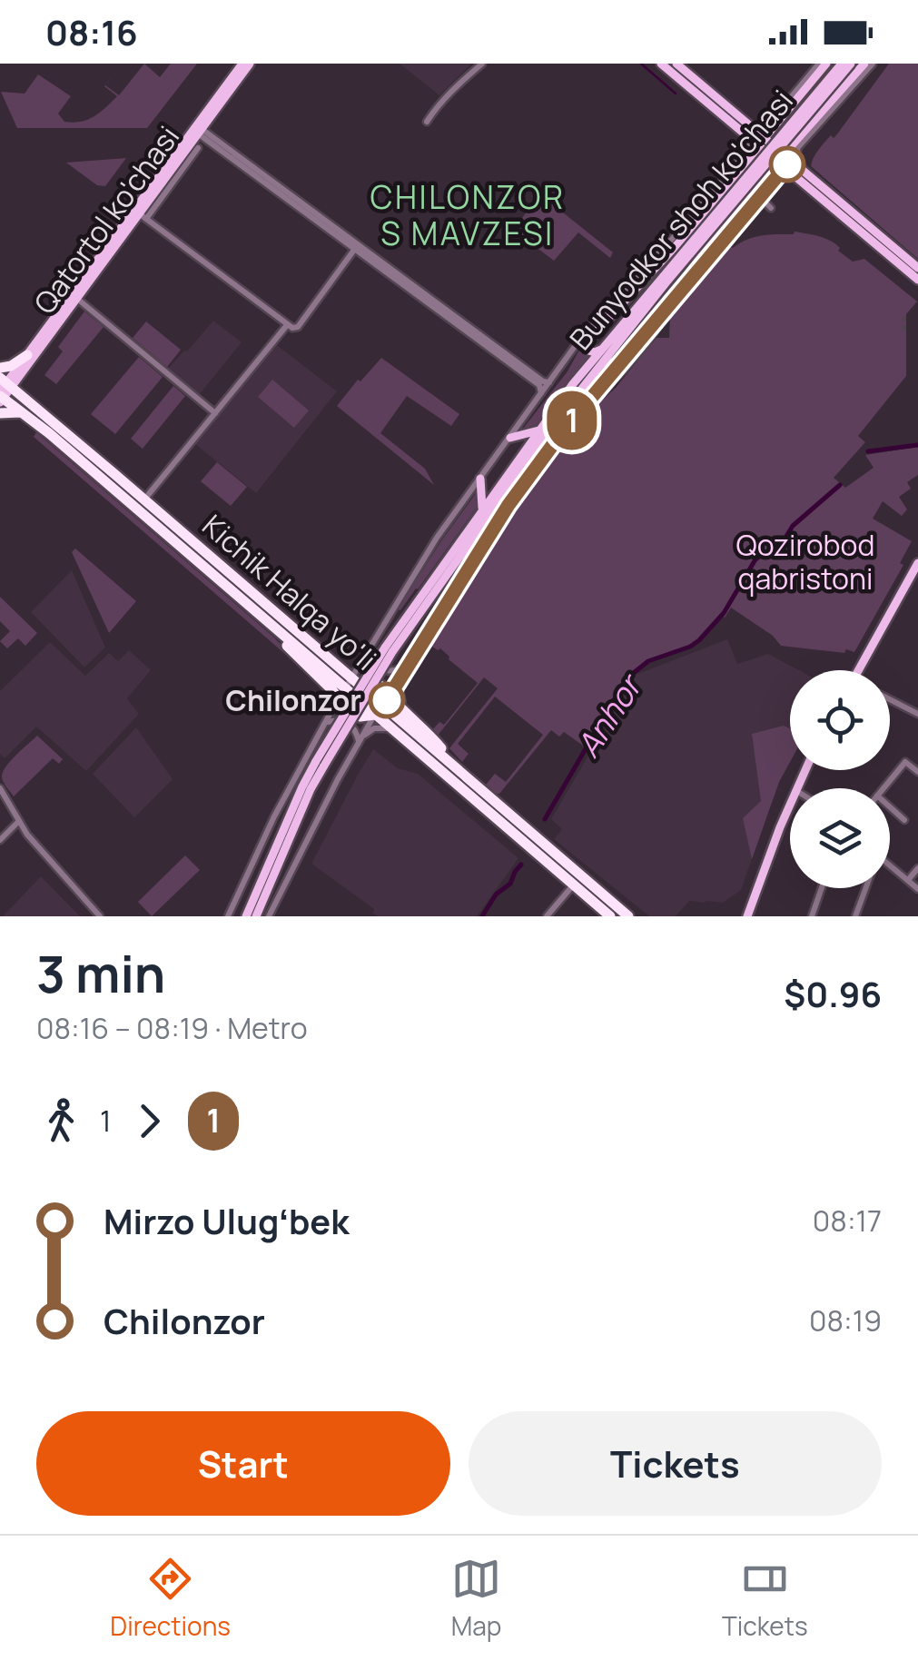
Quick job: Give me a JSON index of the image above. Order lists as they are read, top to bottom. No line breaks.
{"streets":{"highway":["Kichik Halqa yo'li"],"main road":["Qatortol ko'chasi","Bunyodkor shoh ko'chasi"]},"crossings":[["Qatortol ko'chasi","Kichik Halqa yo'li"]],"districts":["CHILONZOR S MAVZESI"],"water":["Anhor"],"parks":["Qozirobod qabristoni"],"places":["Chilonzor"],"lines":["metro line 1"],"page":{"status":"08:16","on_map":"1","heading":["3 min","08:16 – 08:19 · Metro","$0.96"],"legs":["1","1"],"list":[{"name":"Mirzo Ulugʻbek","value":"08:17"},{"name":"Chilonzor","value":"08:19"}],"buttons":["Start","Tickets"],"tabs":["Directions","Map","Tickets"]}}
